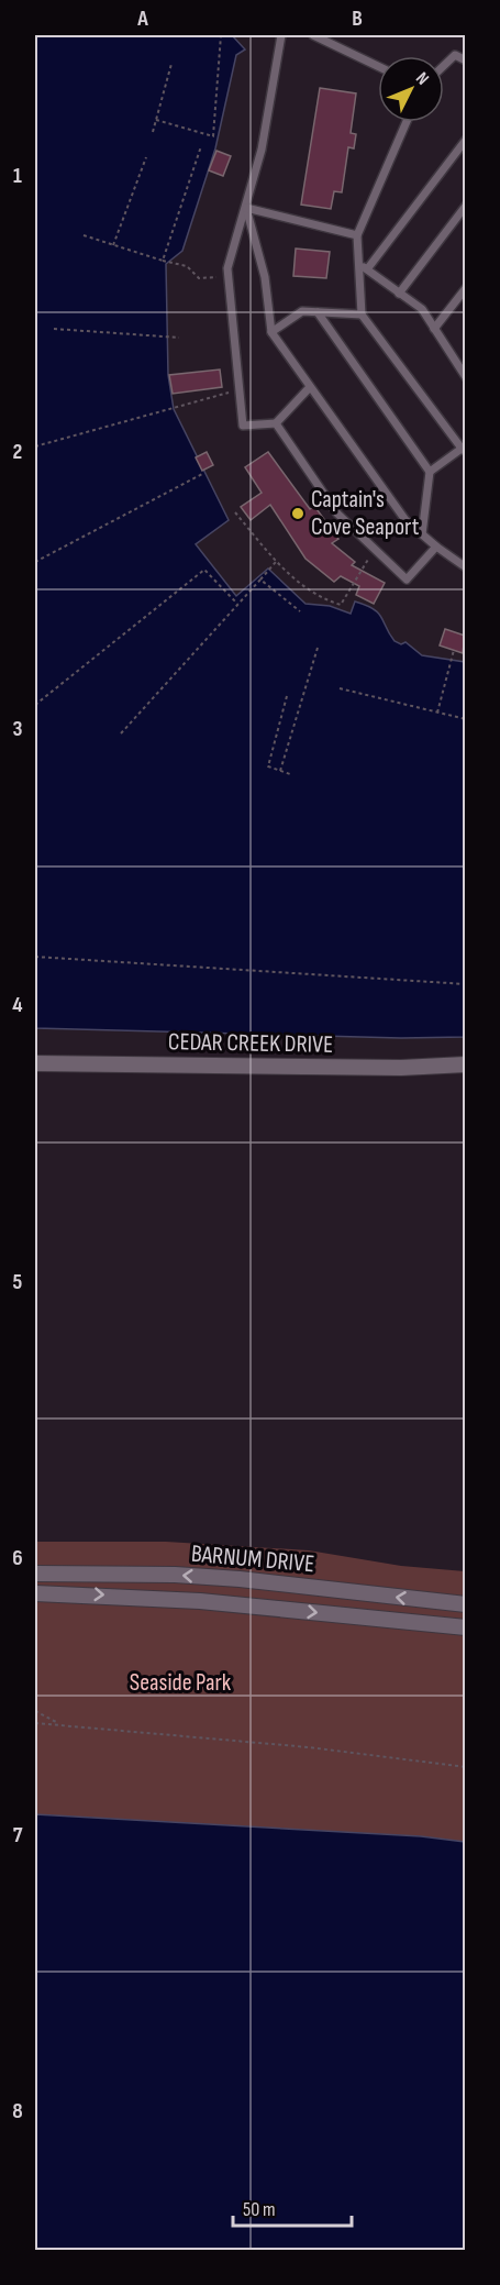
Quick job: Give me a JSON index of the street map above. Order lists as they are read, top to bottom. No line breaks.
{"streets":{"street":["CEDAR CREEK DRIVE","BARNUM DRIVE"]},"parks":["Seaside Park"],"places":["Captain's Cove Seaport"],"scale_bar":"50 m","north":"top right","grid":{"columns":["A","B"],"rows":["1","2","3","4","5","6","7","8"]}}
